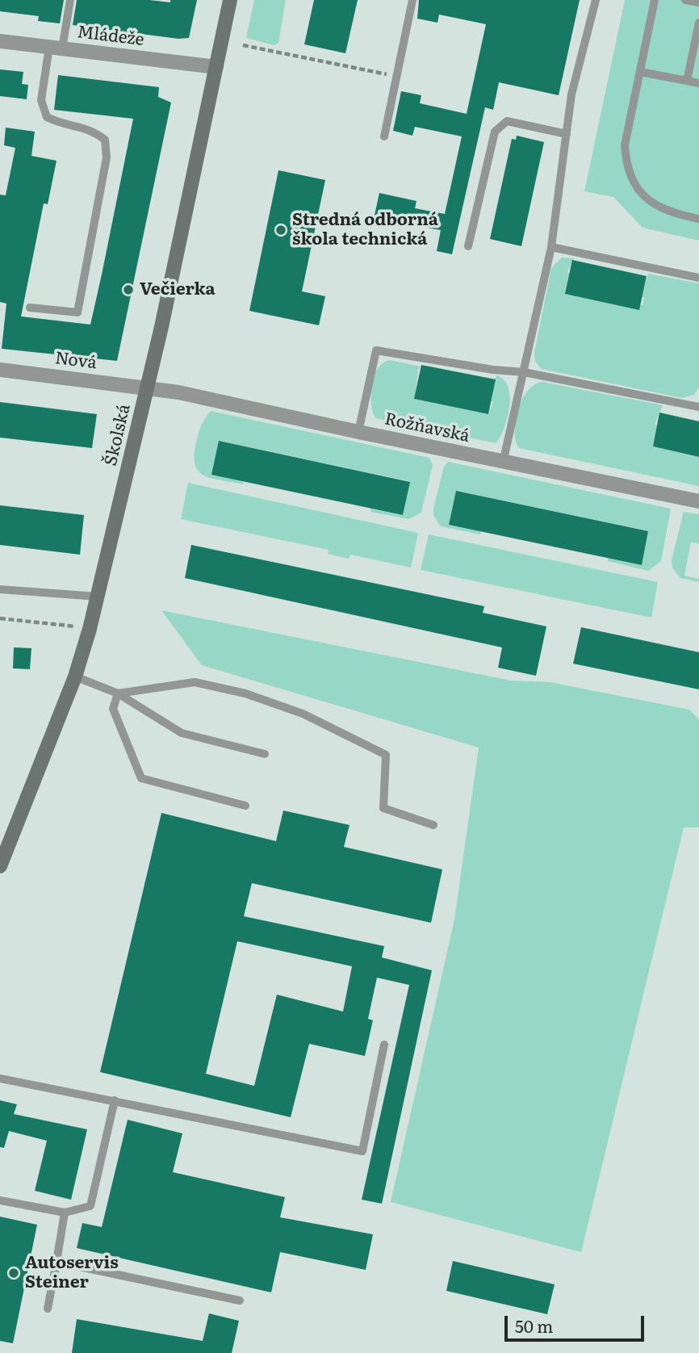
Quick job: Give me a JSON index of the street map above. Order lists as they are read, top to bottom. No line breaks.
{"streets":{"main road":["Školská"],"street":["Mládeže","Nová","Rožňavská"]},"crossings":[["Mládeže","Školská"],["Nová","Rožňavská"],["Nová","Školská"],["Rožňavská","Školská"]],"places":["Stredná odborná škola technická","Večierka","Autoservis Steiner"],"scale_bar":"50 m"}
